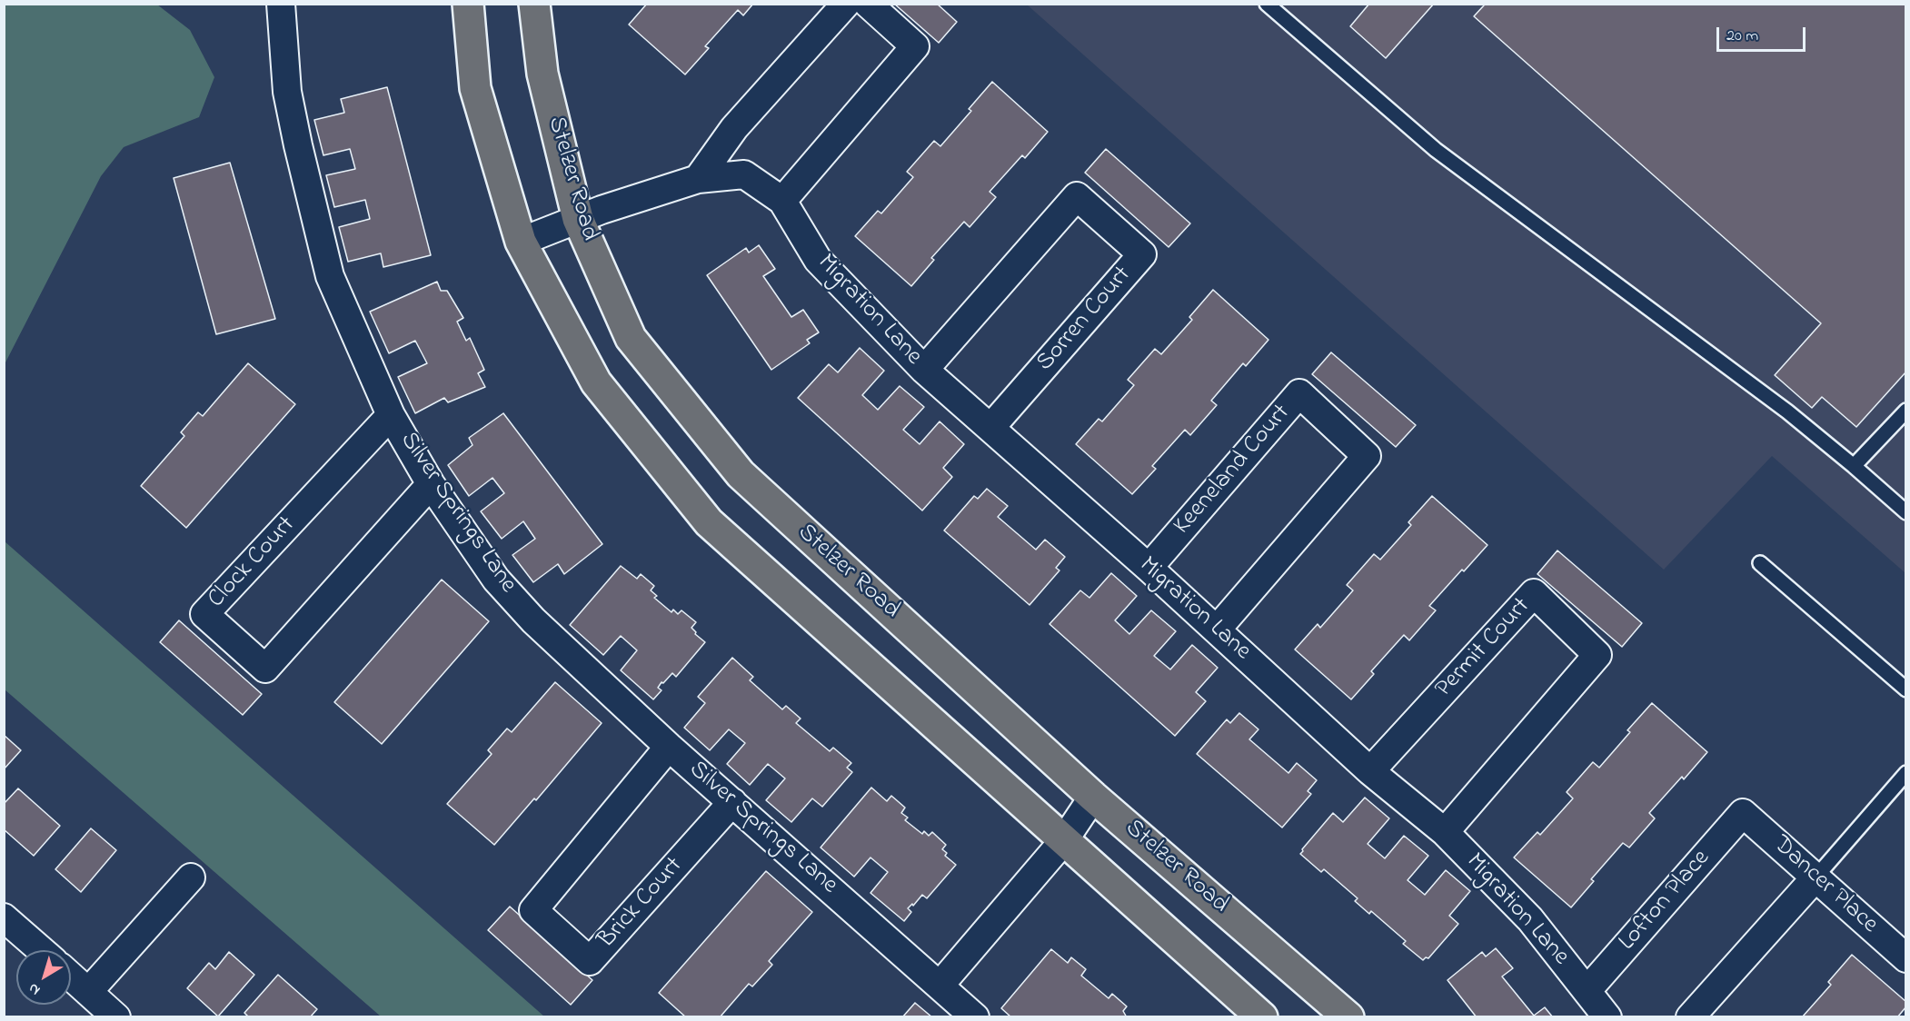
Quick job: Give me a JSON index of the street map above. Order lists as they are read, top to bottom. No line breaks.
{"streets":{"main road":["Stelzer Road"],"street":["Migration Lane","Sorren Court","Keeneland Court","Silver Springs Lane","Clock Court","Permit Court","Dancer Place","Lofton Place","Brick Court"]},"crossings":[["Stelzer Road","Migration Lane"],["Migration Lane","Sorren Court"],["Migration Lane","Keeneland Court"],["Migration Lane","Permit Court"],["Migration Lane","Lofton Place"],["Silver Springs Lane","Clock Court"],["Silver Springs Lane","Brick Court"],["Dancer Place","Lofton Place"]],"scale_bar":"20 m","north":"bottom left"}
